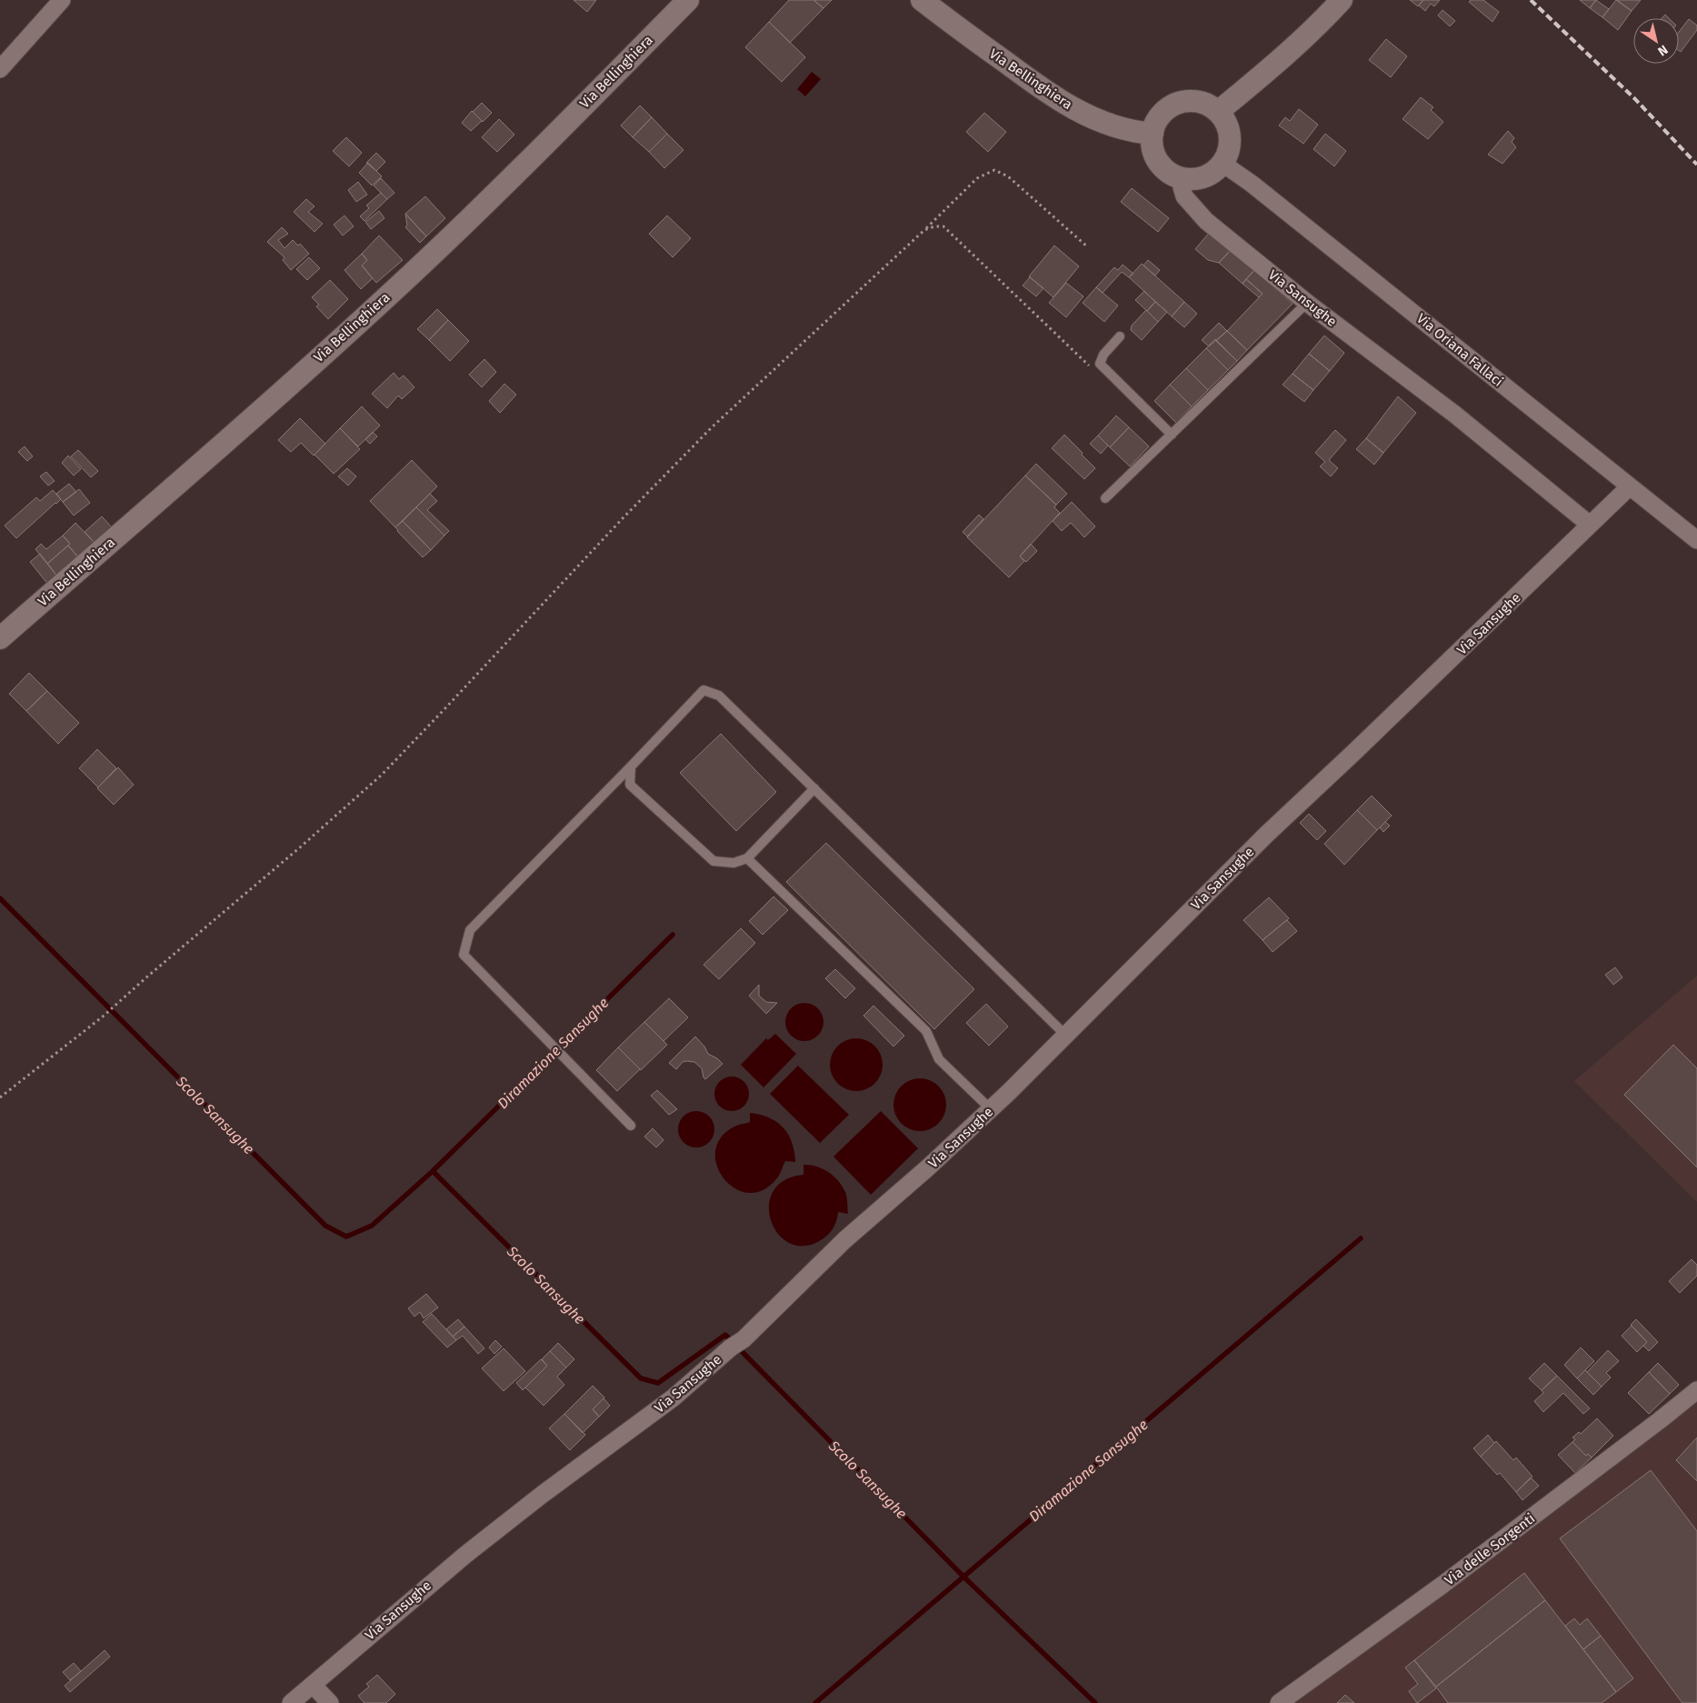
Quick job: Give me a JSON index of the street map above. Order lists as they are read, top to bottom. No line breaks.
{"streets":{"street":["Via Bellinghiera","Via Sansughe","Via Oriana Fallaci","Via delle Sorgenti"]},"crossings":[["Via Bellinghiera","Via Sansughe"],["Via Bellinghiera","Via Oriana Fallaci"],["Via Sansughe","Via Oriana Fallaci"]],"water":["Diramazione Sansughe","Scolo Sansughe"],"north":"bottom right"}
